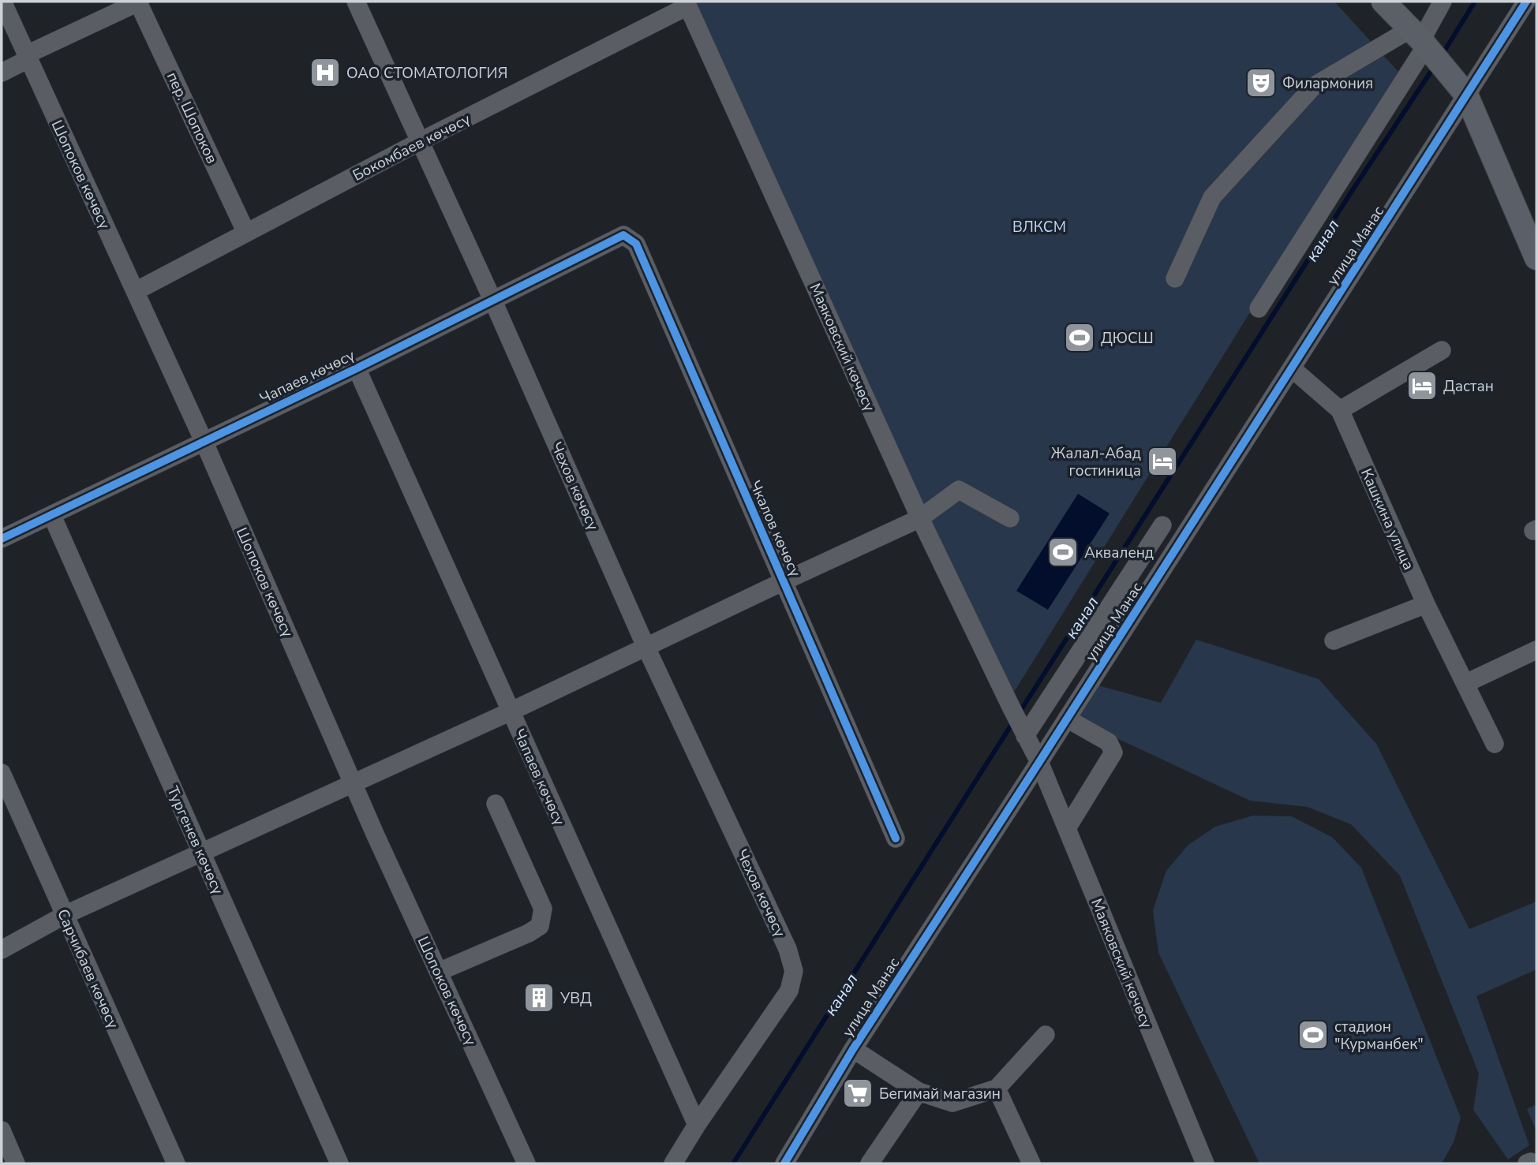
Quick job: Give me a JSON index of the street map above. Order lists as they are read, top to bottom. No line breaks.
{"streets":{"street":["пер. Шопоков","Бокомбаев көчөсү","Шопоков көчөсү","улица Манас","Маяковский көчөсү","Чапаев көчөсү","Чехов көчөсү","Кашкина улица","Чкалов көчөсү","Тургенев көчөсү","Сарчибаев көчөсү"]},"crossings":[["пер. Шопоков","Бокомбаев көчөсү"],["пер. Шопоков","Шопоков көчөсү"],["Бокомбаев көчөсү","Шопоков көчөсү"],["Бокомбаев көчөсү","Маяковский көчөсү"],["Бокомбаев көчөсү","Чехов көчөсү"],["Шопоков көчөсү","Чапаев көчөсү"],["улица Манас","Маяковский көчөсү"],["улица Манас","Кашкина улица"],["Чапаев көчөсү","Чехов көчөсү"],["Чапаев көчөсү","Чкалов көчөсү"],["Чапаев көчөсү","Тургенев көчөсү"]],"water":["канал"],"parks":["ВЛКСМ"],"places":{"hospital":["ОАО СТОМАТОЛОГИЯ"],"theatre":["Филармония"],"sports":["ДЮСШ","Акваленд","стадион \"Курманбек\""],"hotel":["Дастан","Жалал-Абад гостиница"],"building":["УВД"],"supermarket":["Бегимай магазин"]}}
